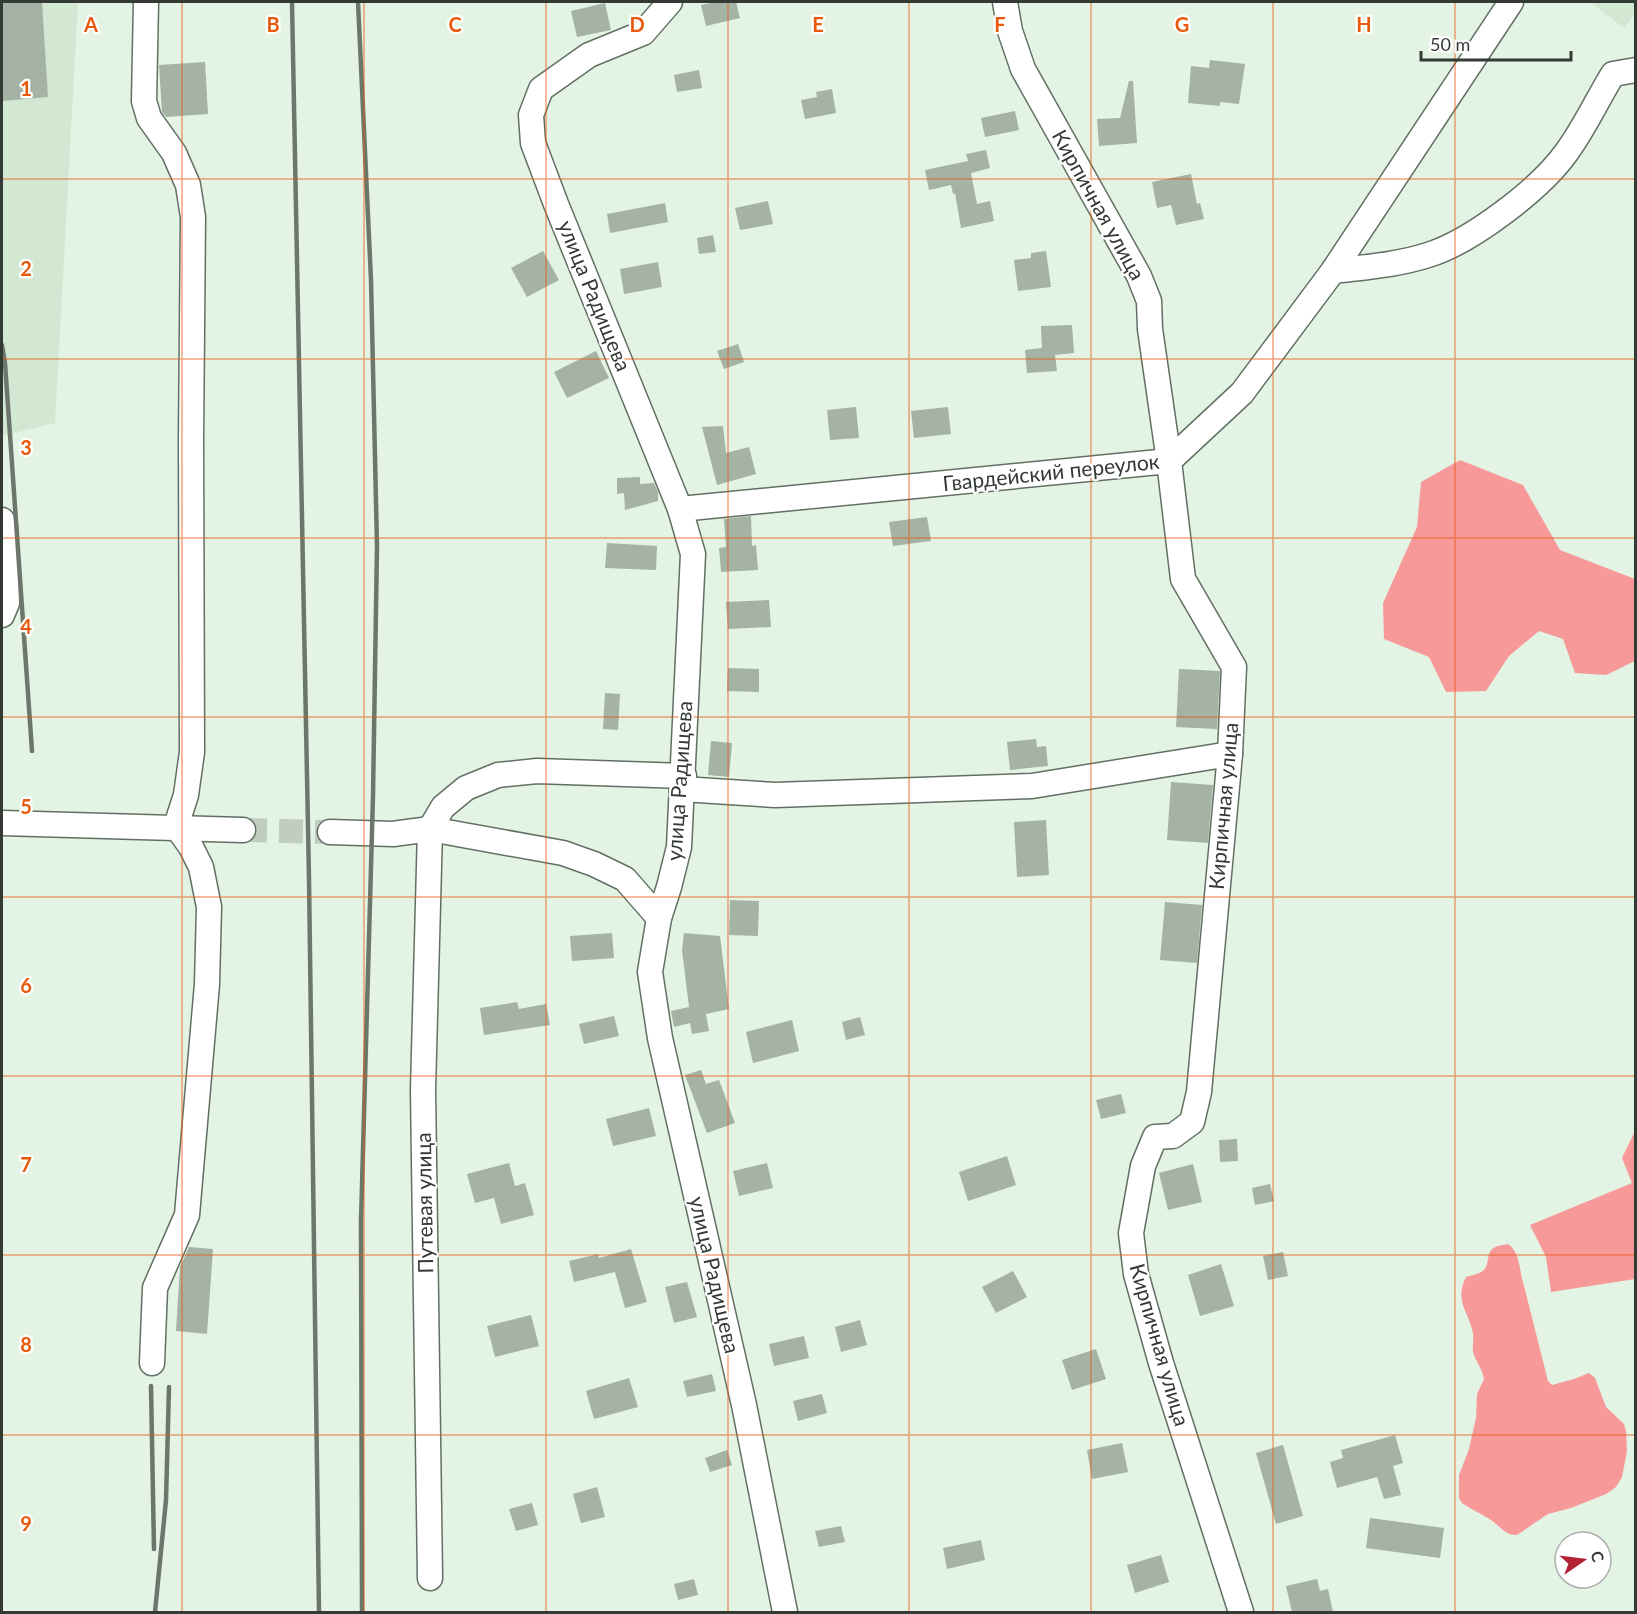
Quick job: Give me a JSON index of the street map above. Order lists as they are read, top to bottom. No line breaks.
{"streets":{"street":["Кирпичная улица","улица Радищева","Гвардейский переулок","Путевая улица"]},"crossings":[["Кирпичная улица","Гвардейский переулок"],["улица Радищева","Гвардейский переулок"]],"scale_bar":"50 m","north":"right","grid":{"columns":["A","B","C","D","E","F","G","H"],"rows":["1","2","3","4","5","6","7","8","9"]}}
